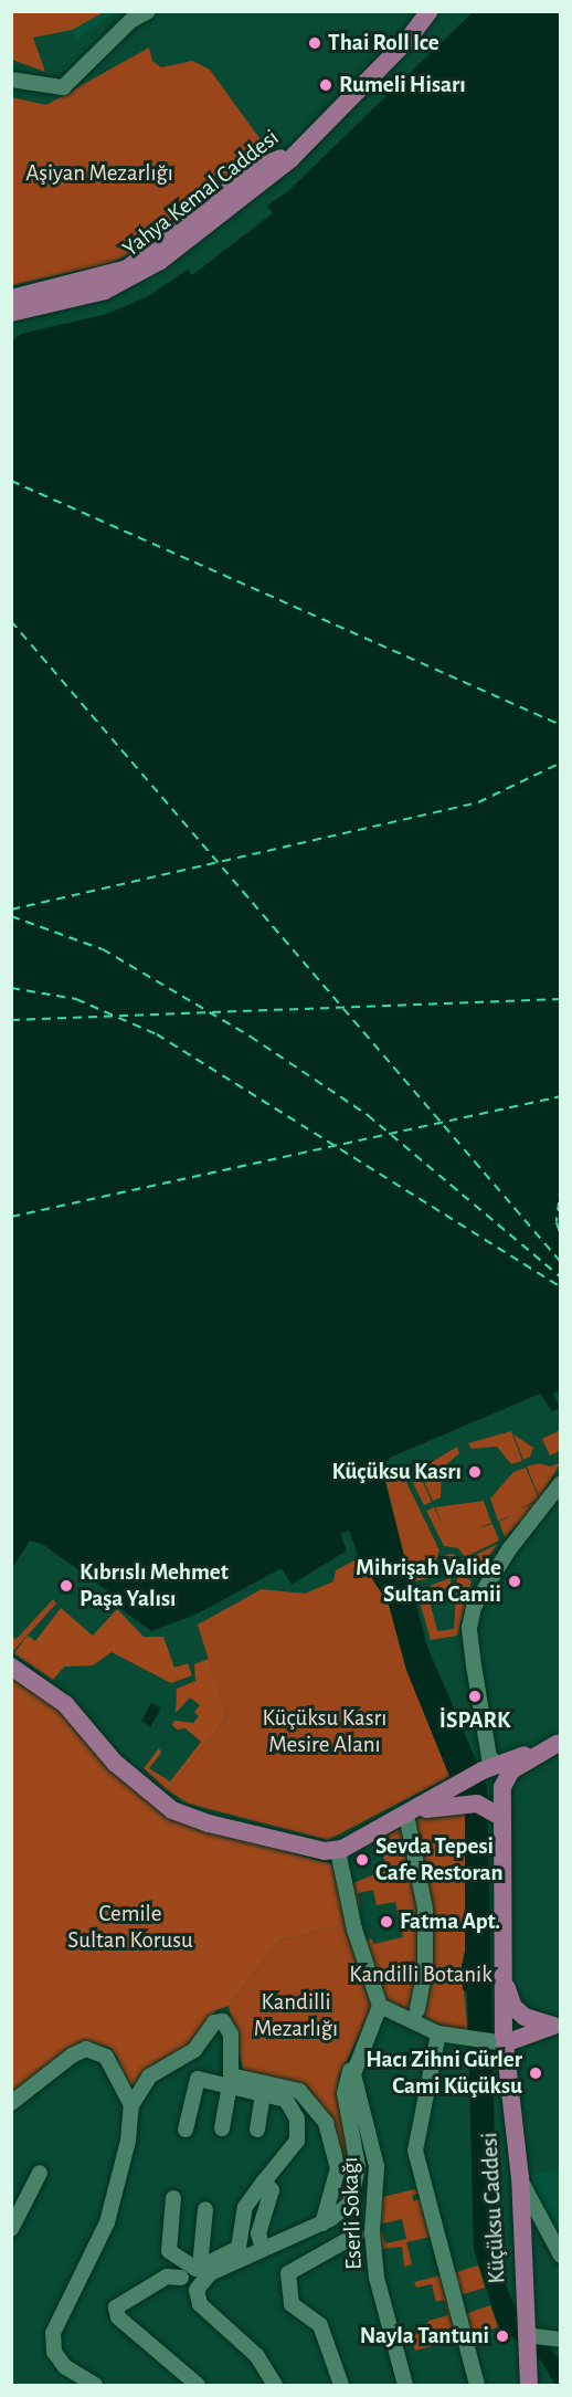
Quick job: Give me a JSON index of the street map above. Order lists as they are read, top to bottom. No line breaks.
{"streets":{"main road":["Yahya Kemal Caddesi","Küçüksu Caddesi"],"street":["Eserli Sokağı"]},"parks":["Aşiyan Mezarlığı","Küçüksu Kasrı Mesire Alanı","Cemile Sultan Korusu","Kandilli Botanik","Kandilli Mezarlığı"],"places":["Thai Roll Ice","Rumeli Hisarı","Küçüksu Kasrı","Mihrişah Valide Sultan Camii","Kıbrıslı Mehmet Paşa Yalısı","İSPARK","Sevda Tepesi Cafe Restoran","Fatma Apt.","Hacı Zihni Gürler Cami Küçüksu","Nayla Tantuni"]}
